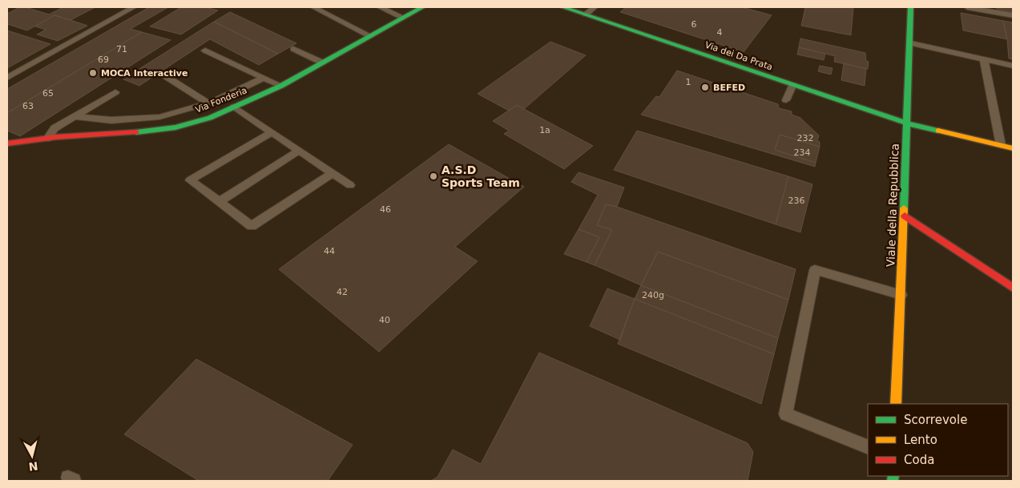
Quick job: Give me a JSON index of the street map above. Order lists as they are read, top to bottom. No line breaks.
{"streets":{"street":["Via dei Da Prata","Via Fonderia","Viale della Repubblica"]},"crossings":[["Via dei Da Prata","Viale della Repubblica"]],"places":["MOCA Interactive","BEFED","A.S.D Sports Team"],"house_numbers":["6","4","71","69","1","65","63","1a","232","234","236","46","44","42","240g","40"],"legend":["Scorrevole","Lento","Coda"],"north":"bottom"}
